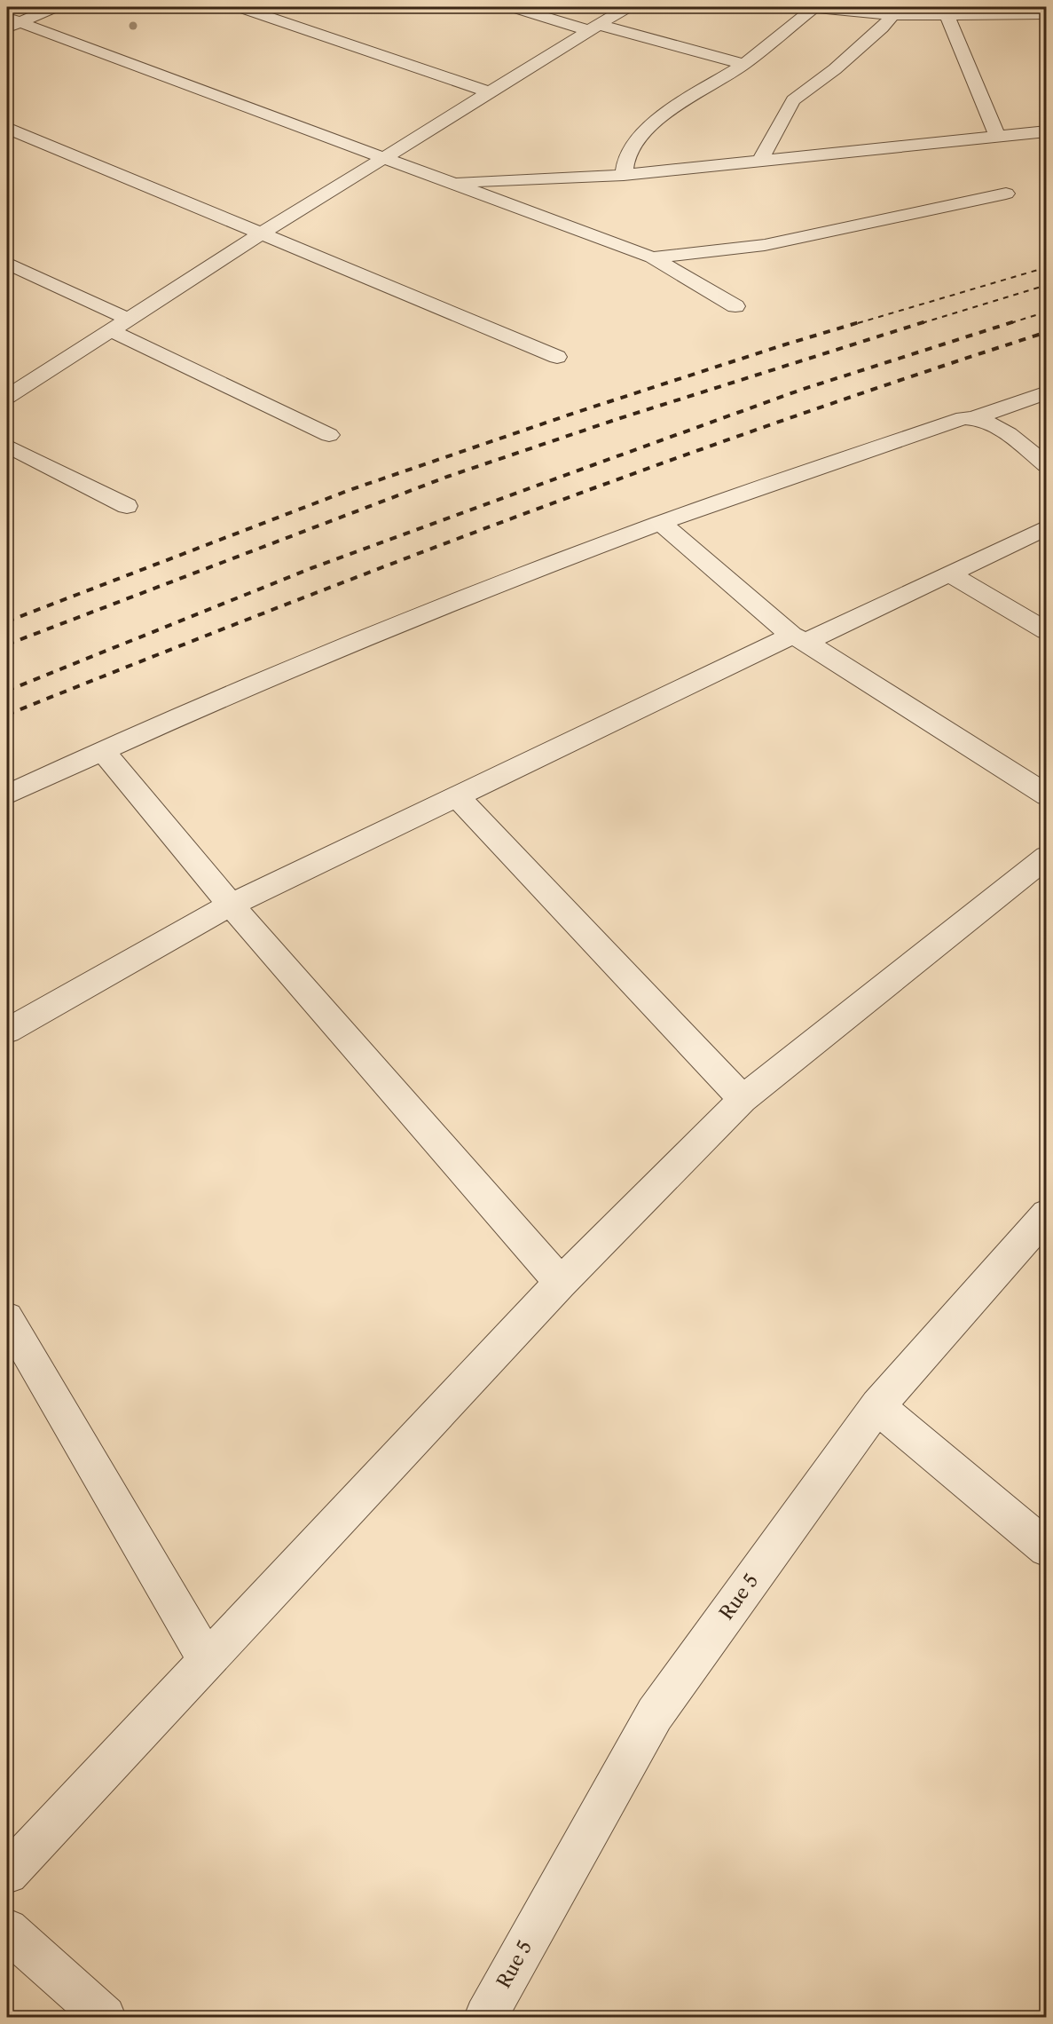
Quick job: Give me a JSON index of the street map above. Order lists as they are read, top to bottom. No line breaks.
{"streets":{"street":["Rue 5"]}}
